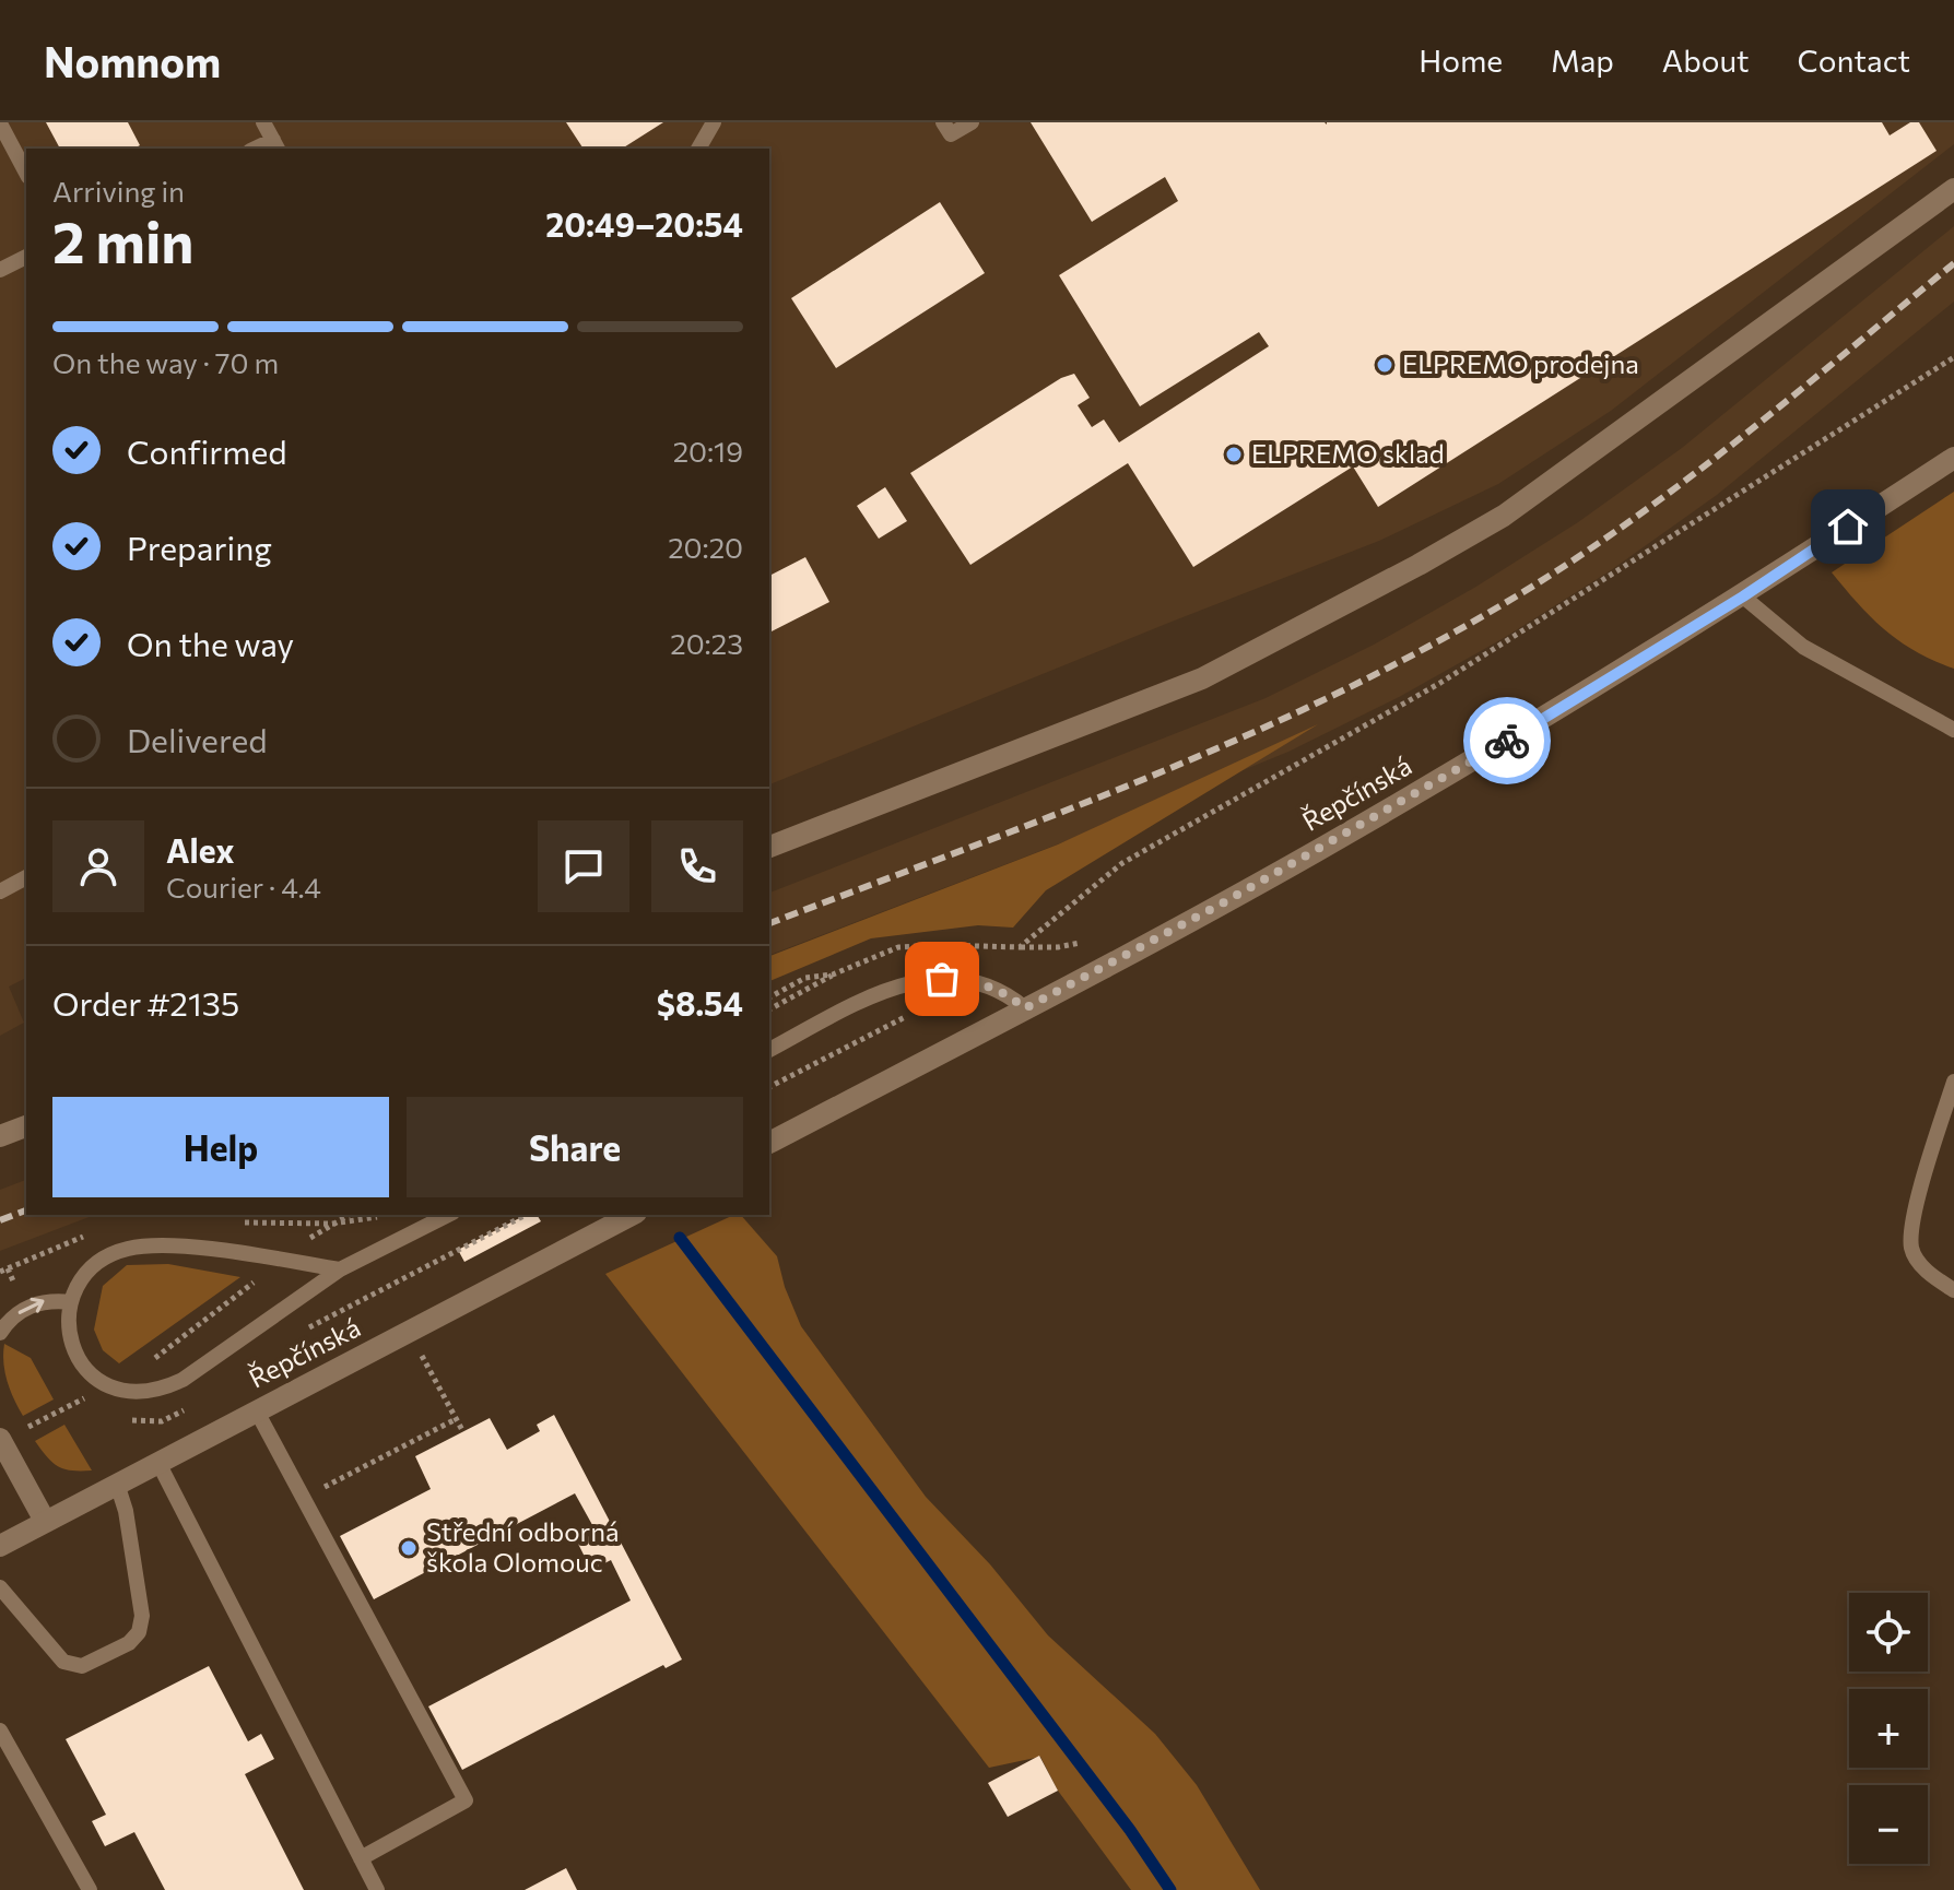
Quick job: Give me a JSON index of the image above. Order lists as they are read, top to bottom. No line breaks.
{"streets":{"street":["Řepčínská"]},"places":["ELPREMO prodejna","ELPREMO sklad","Střední odborná škola Olomouc"],"page":{"header":"Nomnom","nav":["Home","Map","About","Contact"],"heading":["2 min","Arriving in","20:49–20:54"],"panel":["Alex","Courier · 4.4","Order #2135","$8.54"],"bar":"On the way · 70 m","list":[["Confirmed","20:19"],["Preparing","20:20"],["On the way","20:23"],"Delivered"],"buttons":["Help","Share"],"map_buttons":["+","−"]}}
